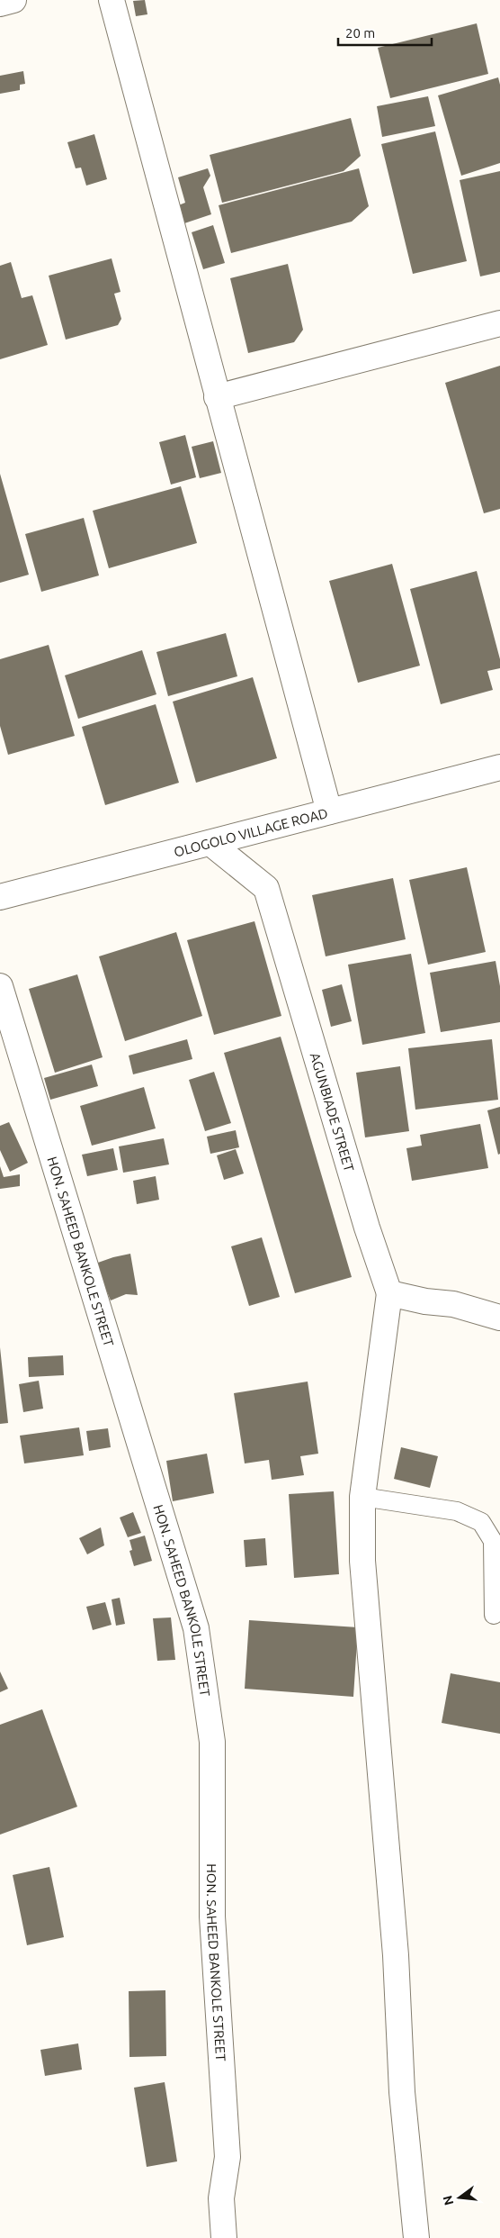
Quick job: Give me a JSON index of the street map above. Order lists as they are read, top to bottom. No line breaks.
{"streets":{"street":["OLOGOLO VILLAGE ROAD","AGUNBIADE STREET","HON. SAHEED BANKOLE STREET"]},"crossings":[["OLOGOLO VILLAGE ROAD","AGUNBIADE STREET"]],"scale_bar":"20 m","north":"left"}
